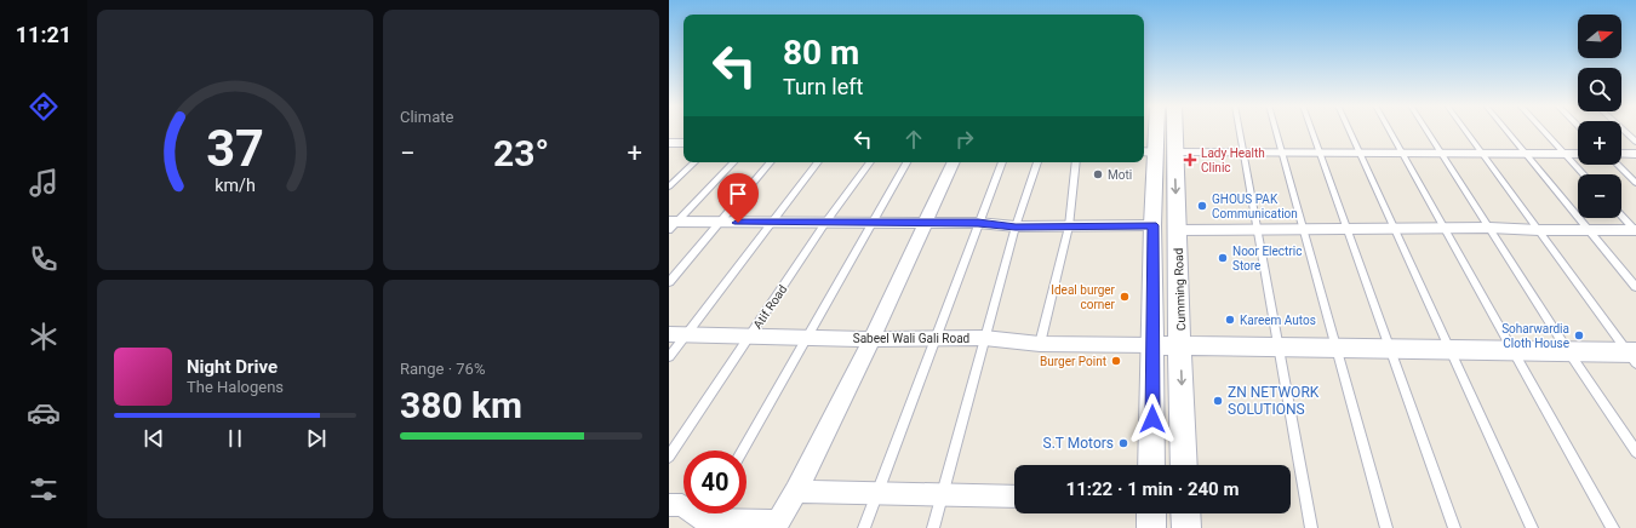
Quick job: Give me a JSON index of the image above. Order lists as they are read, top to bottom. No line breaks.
{"streets":{"street":["Cumming Road","Sabeel Wali Gali Road"],"lane":["Atif Road"]},"crossings":[["Cumming Road","Sabeel Wali Gali Road"],["Atif Road","Sabeel Wali Gali Road"]],"places":{"health":["Lady Health Clinic"],"other":["Moti","GHOUS PAK Communication","Noor Electric Store","Ideal burger corner","Kareem Autos","Soharwardia Cloth House","Burger Point","ZN NETWORK SOLUTIONS","S.T Motors"]},"north":"right","page":{"tabs":"11:21","tile":["Climate",["Range · 76%","380 km"]],"map_buttons":["+","−"],"turn":["80 m","Turn left"],"heat":["−","23°","+"],"song":["Night Drive","The Halogens"],"limit":"40","trip":"11:22 · 1 min · 240 m","gauge":["37","km/h"]}}
